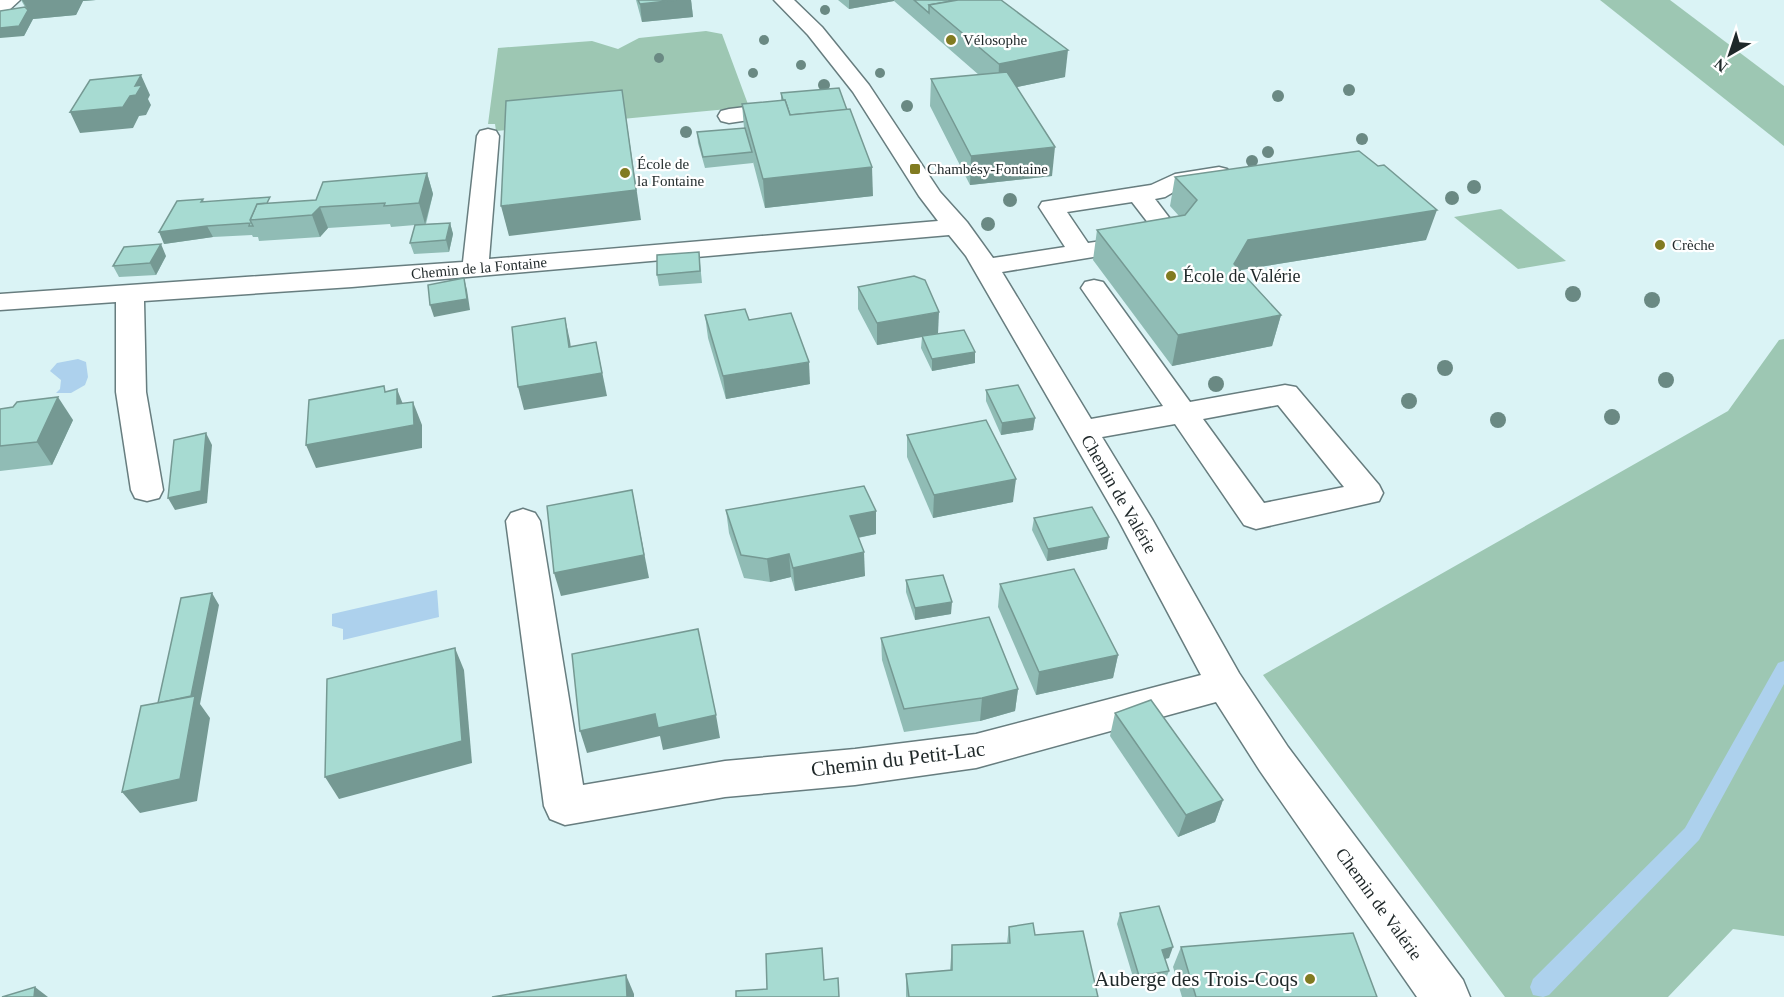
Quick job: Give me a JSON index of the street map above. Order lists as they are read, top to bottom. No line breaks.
{"streets":{"street":["Chemin de la Fontaine","Chemin de Valérie","Chemin du Petit-Lac"]},"crossings":[["Chemin de la Fontaine","Chemin de Valérie"],["Chemin de Valérie","Chemin du Petit-Lac"]],"places":{"other":["Vélosophe","École de la Fontaine","Crèche","École de Valérie","Auberge des Trois-Coqs"],"transit":["Chambésy-Fontaine"]},"north":"bottom left"}
